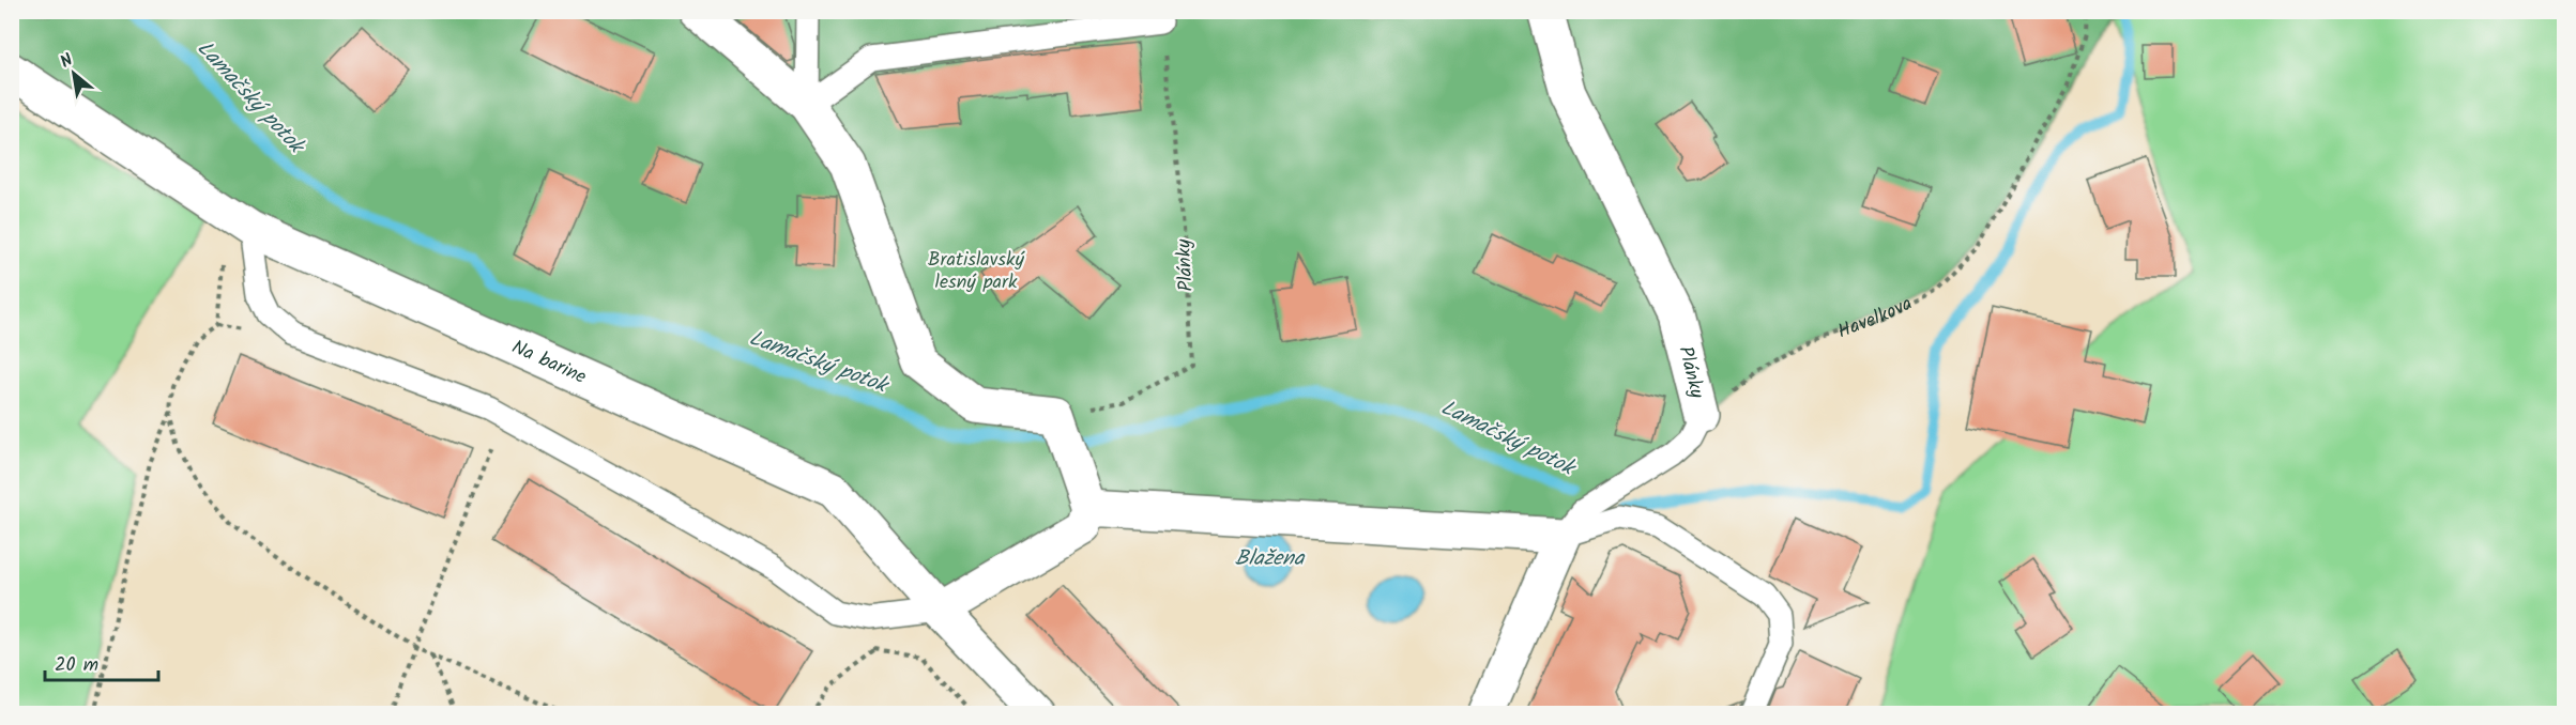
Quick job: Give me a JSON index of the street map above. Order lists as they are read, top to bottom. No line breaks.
{"streets":{"street":["Plánky","Na barine"],"path":["Havelkova"]},"crossings":[["Plánky","Havelkova"]],"water":["Lamačský potok","Blažena"],"parks":["Bratislavský lesný park"],"scale_bar":"20 m","north":"top left"}
